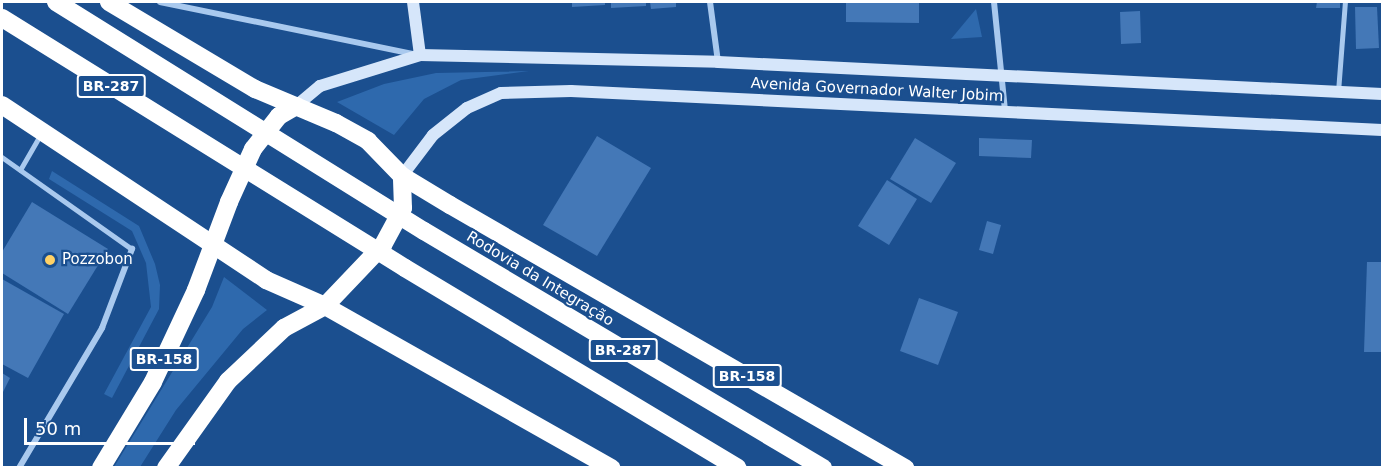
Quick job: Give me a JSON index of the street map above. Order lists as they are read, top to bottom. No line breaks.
{"streets":{"highway":["BR-287","Rodovia da Integração","BR-158"],"main road":["Avenida Governador Walter Jobim"]},"crossings":[["Avenida Governador Walter Jobim","BR-158"]],"places":["Pozzobon"],"scale_bar":"50 m"}
